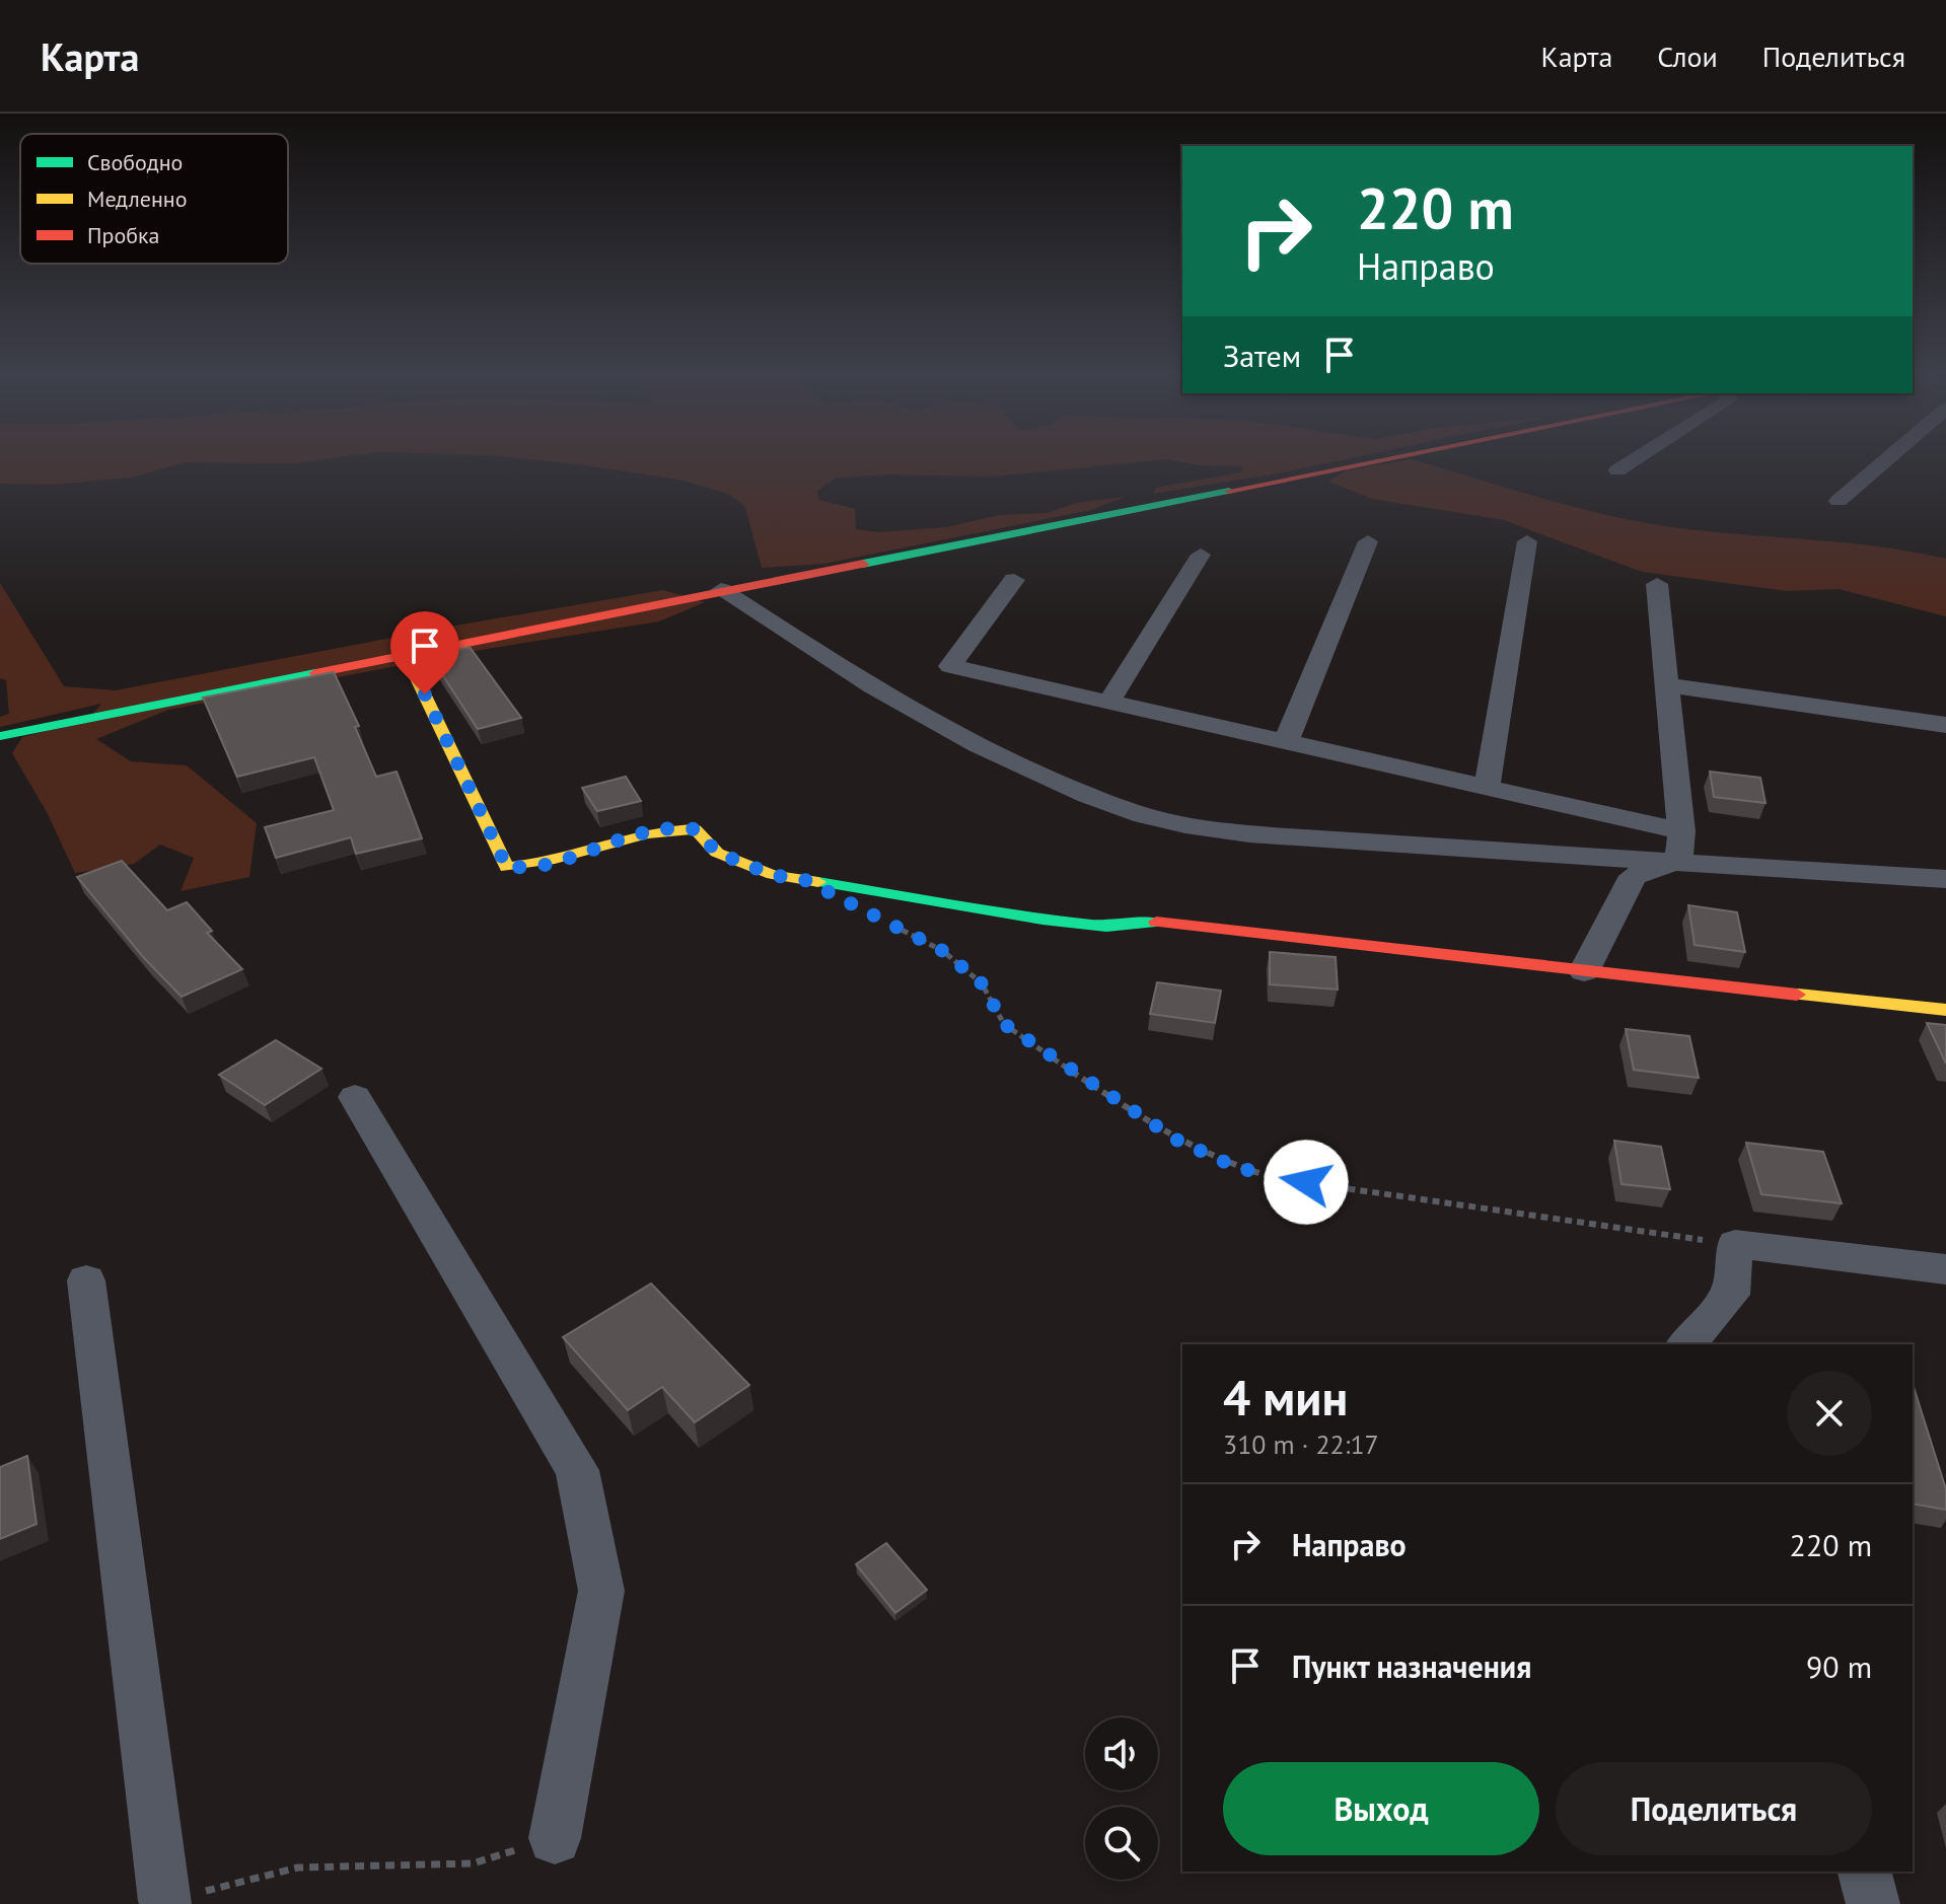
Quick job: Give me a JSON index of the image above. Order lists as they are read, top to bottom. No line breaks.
{"legend":["Свободно","Медленно","Пробка"],"page":{"header":"Карта","nav":["Карта","Слои","Поделиться"],"turn":["220 m","Направо"],"then":"Затем","heading":["4 мин","310 m · 22:17"],"list":[{"name":"Направо","value":"220 m"},{"name":"Пункт назначения","value":"90 m"}],"buttons":["Выход","Поделиться"]}}
